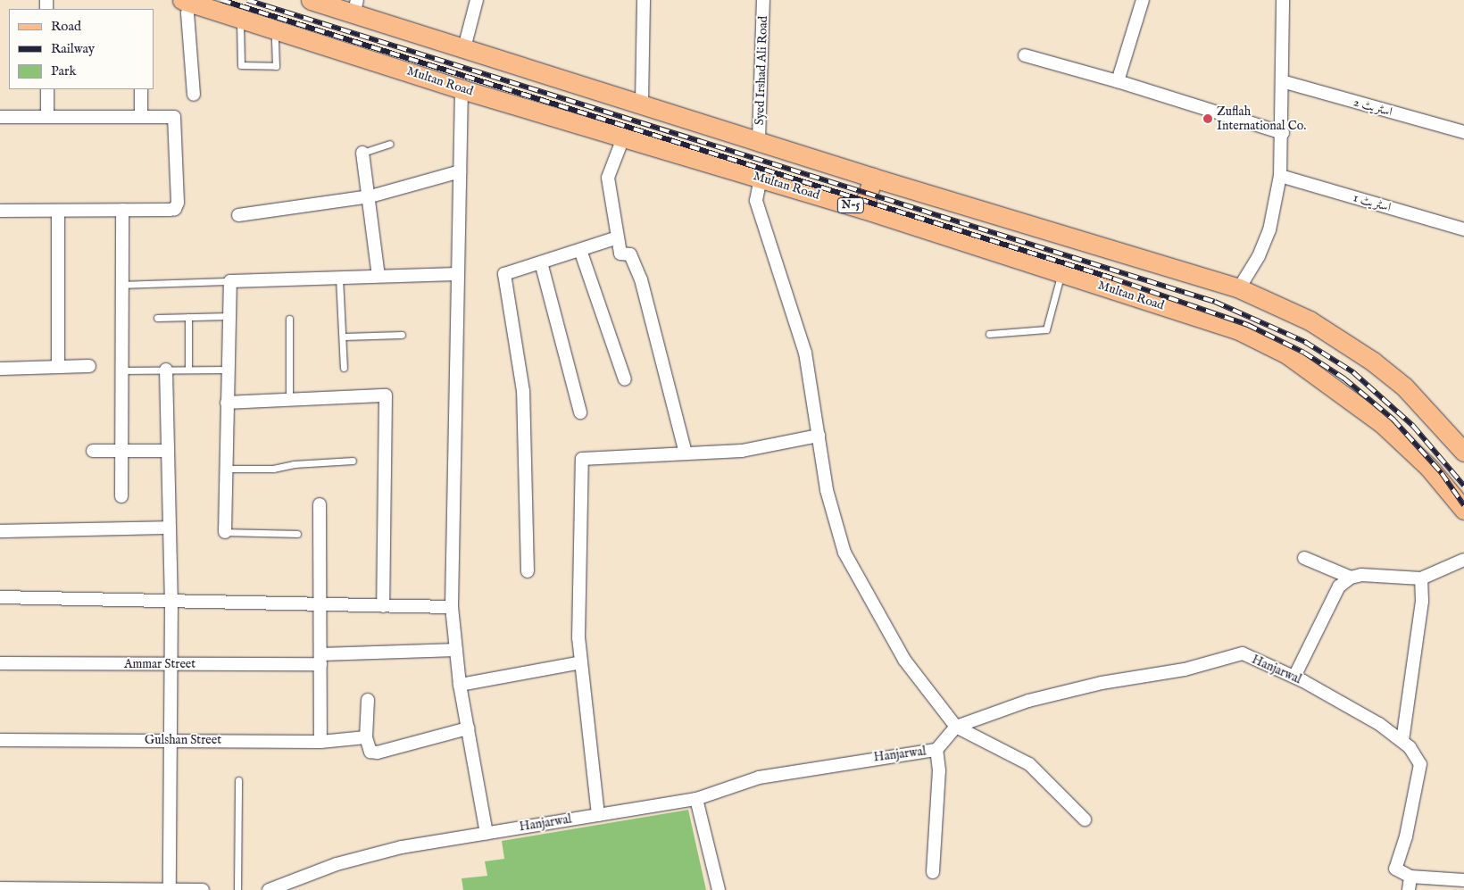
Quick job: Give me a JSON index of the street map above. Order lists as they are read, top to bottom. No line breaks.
{"streets":{"main road":["Multan Road","N-5"],"street":["Syed Irshad Ali Road","اسٹریٹ 2","اسٹریٹ 1","Ammar Street","Hanjarwal","Gulshan Street"]},"places":["Zuflah International Co."],"legend":["Road","Railway","Park"]}
